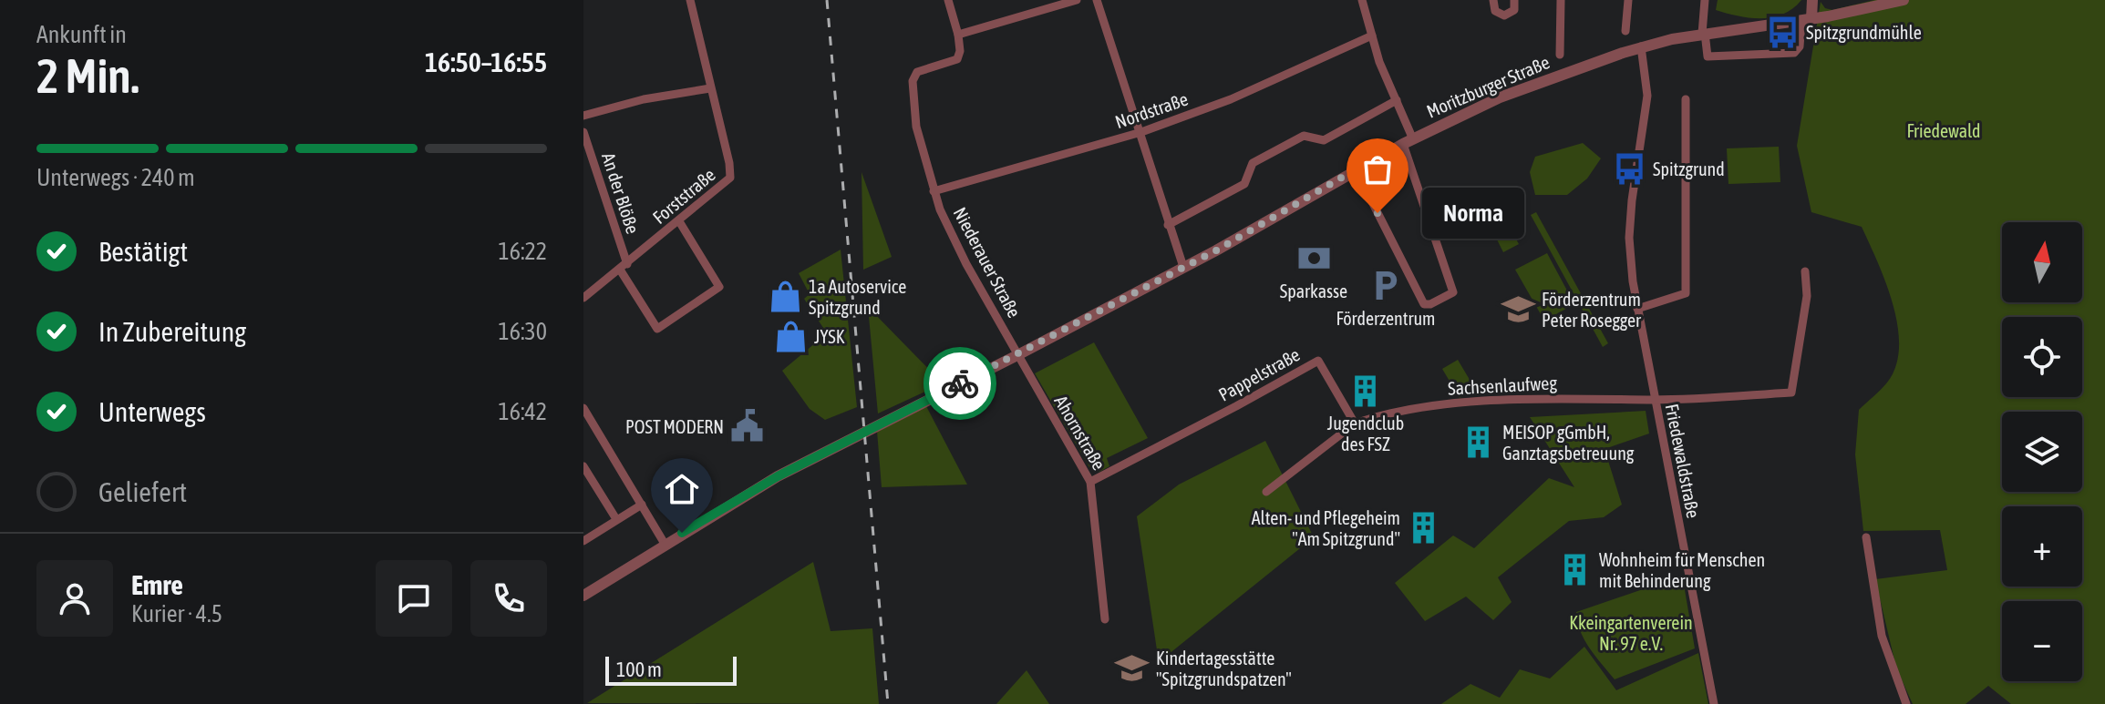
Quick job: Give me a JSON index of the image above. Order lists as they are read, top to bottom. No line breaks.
{"streets":{"street":["Moritzburger Straße","Nordstraße","An der Blöße","Forststraße","Niederauer Straße","Pappelstraße","Sachsenlaufweg","Ahornstraße","Friedewaldstraße"]},"crossings":[["Moritzburger Straße","Niederauer Straße"],["Moritzburger Straße","Ahornstraße"],["Moritzburger Straße","Friedewaldstraße"],["Nordstraße","Niederauer Straße"],["An der Blöße","Forststraße"],["Niederauer Straße","Ahornstraße"],["Pappelstraße","Sachsenlaufweg"],["Pappelstraße","Ahornstraße"],["Sachsenlaufweg","Friedewaldstraße"]],"parks":["Friedewald","Kkeingartenverein Nr. 97 e.V."],"places":{"bus stop":["Spitzgrundmühle","Spitzgrund"],"other":["Norma"],"bank":["Sparkasse"],"parking":["Förderzentrum"],"shop":["1a Autoservice Spitzgrund","JYSK"],"school or university":["Förderzentrum Peter Rosegger","Kindertagesstätte \"Spitzgrundspatzen\""],"building":["Jugendclub des FSZ","MEISOP gGmbH, Ganztagsbetreuung","Alten- und Pflegeheim \"Am Spitzgrund\"","Wohnheim für Menschen mit Behinderung"],"public building":["POST MODERN"]},"scale_bar":"100 m","north":"top","page":{"heading":["2 Min.","Ankunft in","16:50–16:55"],"panel":["Emre","Kurier · 4.5"],"bar":"Unterwegs · 240 m","bubble":"Norma","list":[["Bestätigt","16:22"],["In Zubereitung","16:30"],["Unterwegs","16:42"],"Geliefert"],"map_buttons":["+","−"],"scale":"100 m"}}
